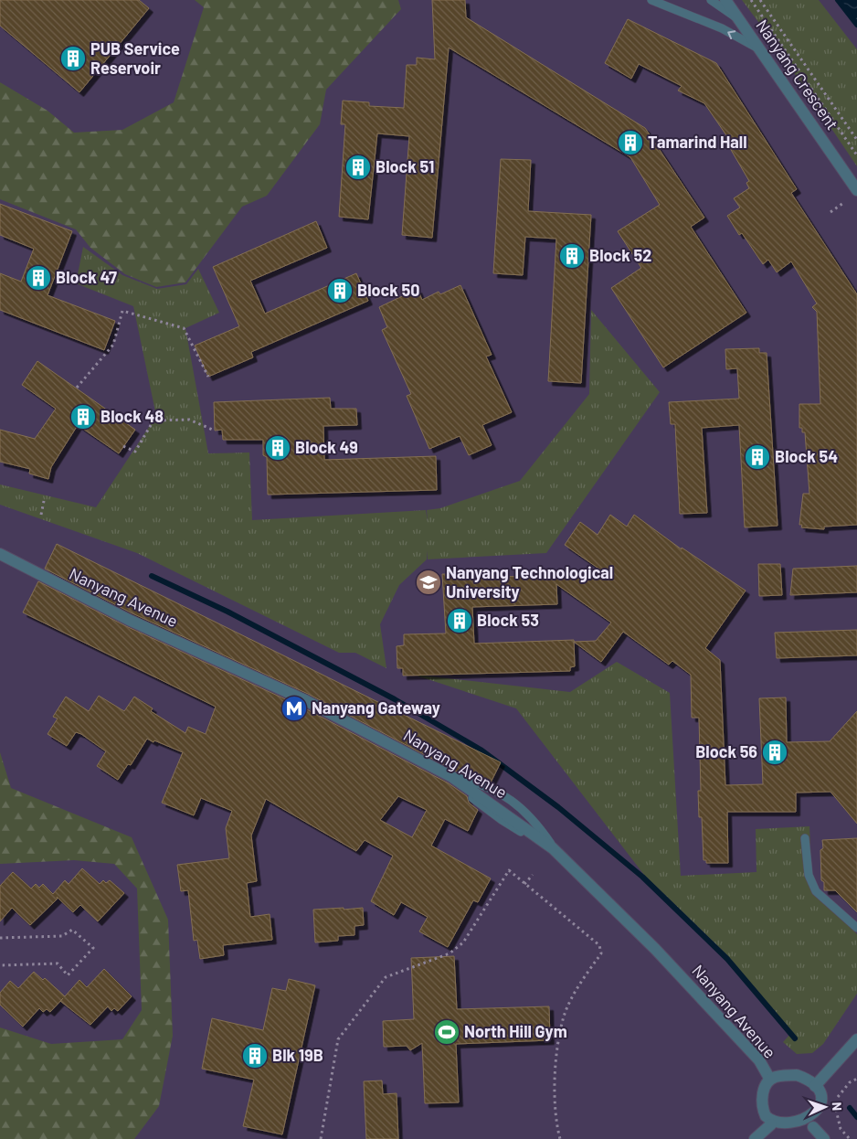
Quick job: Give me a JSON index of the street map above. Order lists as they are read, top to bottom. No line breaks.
{"streets":{"street":["Nanyang Crescent","Nanyang Avenue"]},"places":{"building":["PUB Service Reservoir","Tamarind Hall","Block 51","Block 52","Block 47","Block 50","Block 48","Block 49","Block 54","Block 53","Block 56","Blk 19B"],"school or university":["Nanyang Technological University"],"metro station":["Nanyang Gateway"],"sports":["North Hill Gym"]},"north":"right"}
